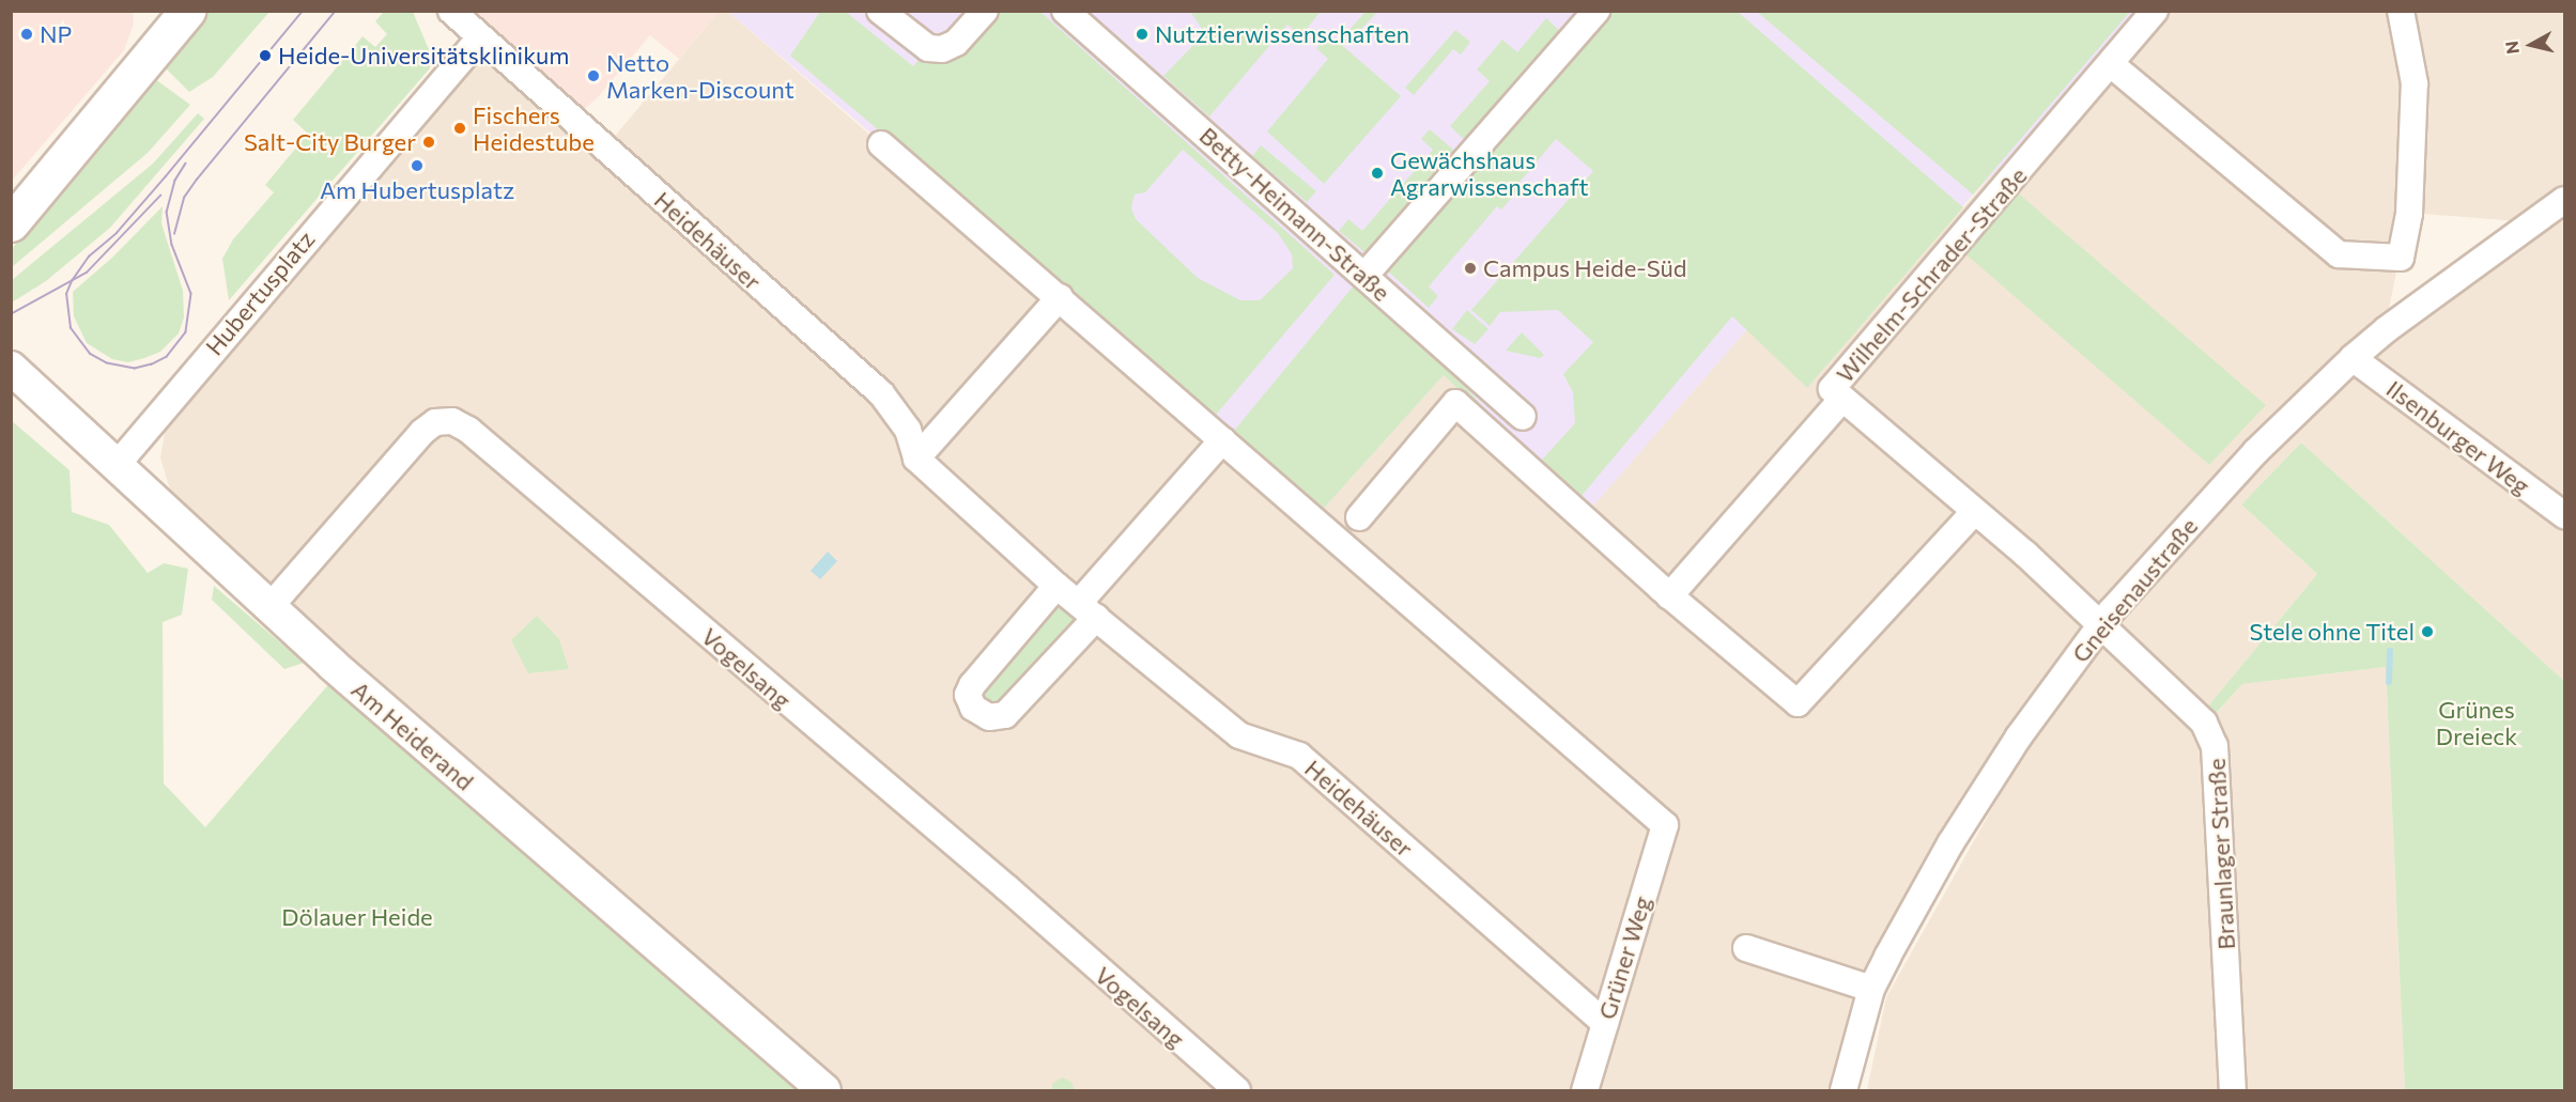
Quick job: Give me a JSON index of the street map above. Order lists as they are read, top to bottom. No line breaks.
{"streets":{"street":["Betty-Heimann-Straße","Heidehäuser","Wilhelm-Schrader-Straße","Hubertusplatz","Ilsenburger Weg","Gneisenaustraße","Vogelsang","Am Heiderand","Braunlager Straße","Grüner Weg"]},"crossings":[["Heidehäuser","Hubertusplatz"],["Heidehäuser","Grüner Weg"],["Wilhelm-Schrader-Straße","Gneisenaustraße"],["Wilhelm-Schrader-Straße","Braunlager Straße"],["Hubertusplatz","Am Heiderand"],["Ilsenburger Weg","Gneisenaustraße"],["Gneisenaustraße","Braunlager Straße"],["Vogelsang","Am Heiderand"]],"parks":["Grünes Dreieck","Dölauer Heide"],"places":["NP","Nutztierwissenschaften","Heide-Universitätsklinikum","Netto Marken-Discount","Fischers Heidestube","Salt-City Burger","Am Hubertusplatz","Gewächshaus Agrarwissenschaft","Campus Heide-Süd","Stele ohne Titel"],"north":"left"}
